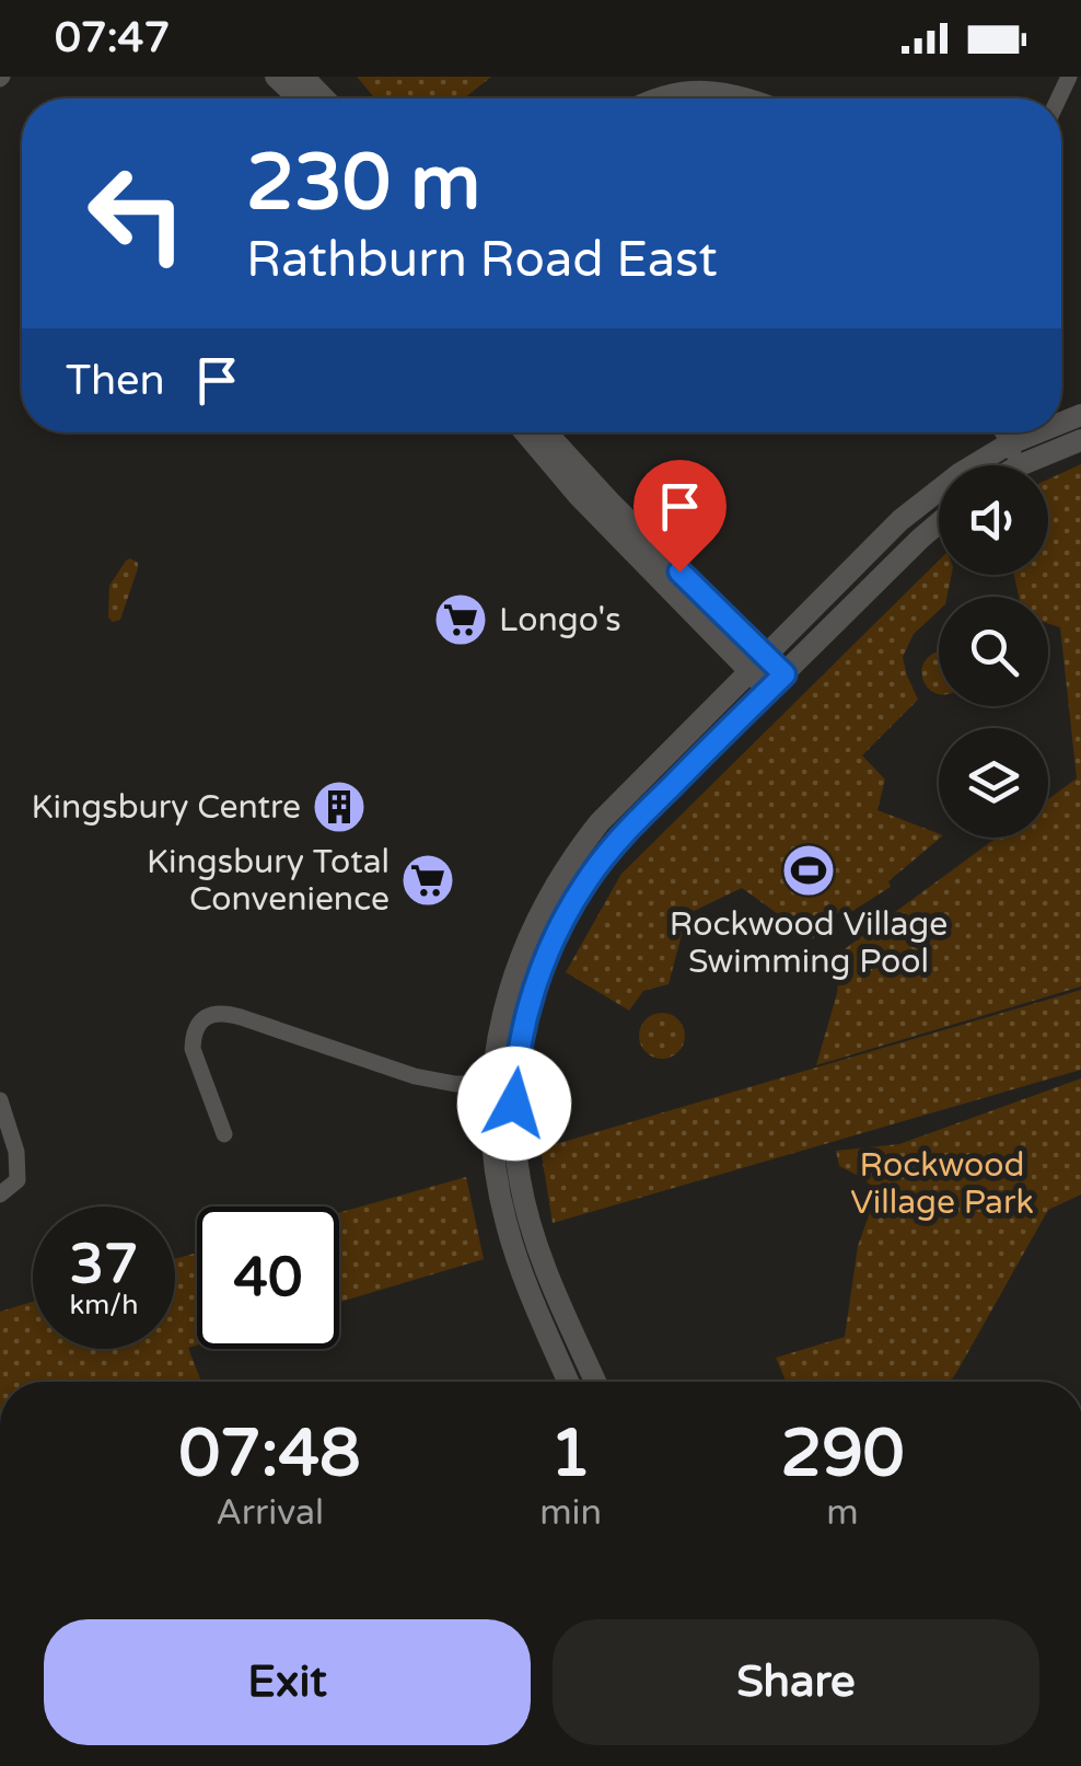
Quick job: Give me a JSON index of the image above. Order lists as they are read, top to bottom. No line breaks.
{"parks":["Rockwood Village Park"],"places":{"supermarket":["Longo's","Kingsbury Total Convenience"],"building":["Kingsbury Centre"],"sports":["Rockwood Village Swimming Pool"]},"page":{"status":"07:47","turn":["230 m","Rathburn Road East"],"then":"Then","speed":"37 km/h","limit":"40","eta":["07:48","Arrival","1","min","290","m"],"buttons":["Exit","Share"]}}
